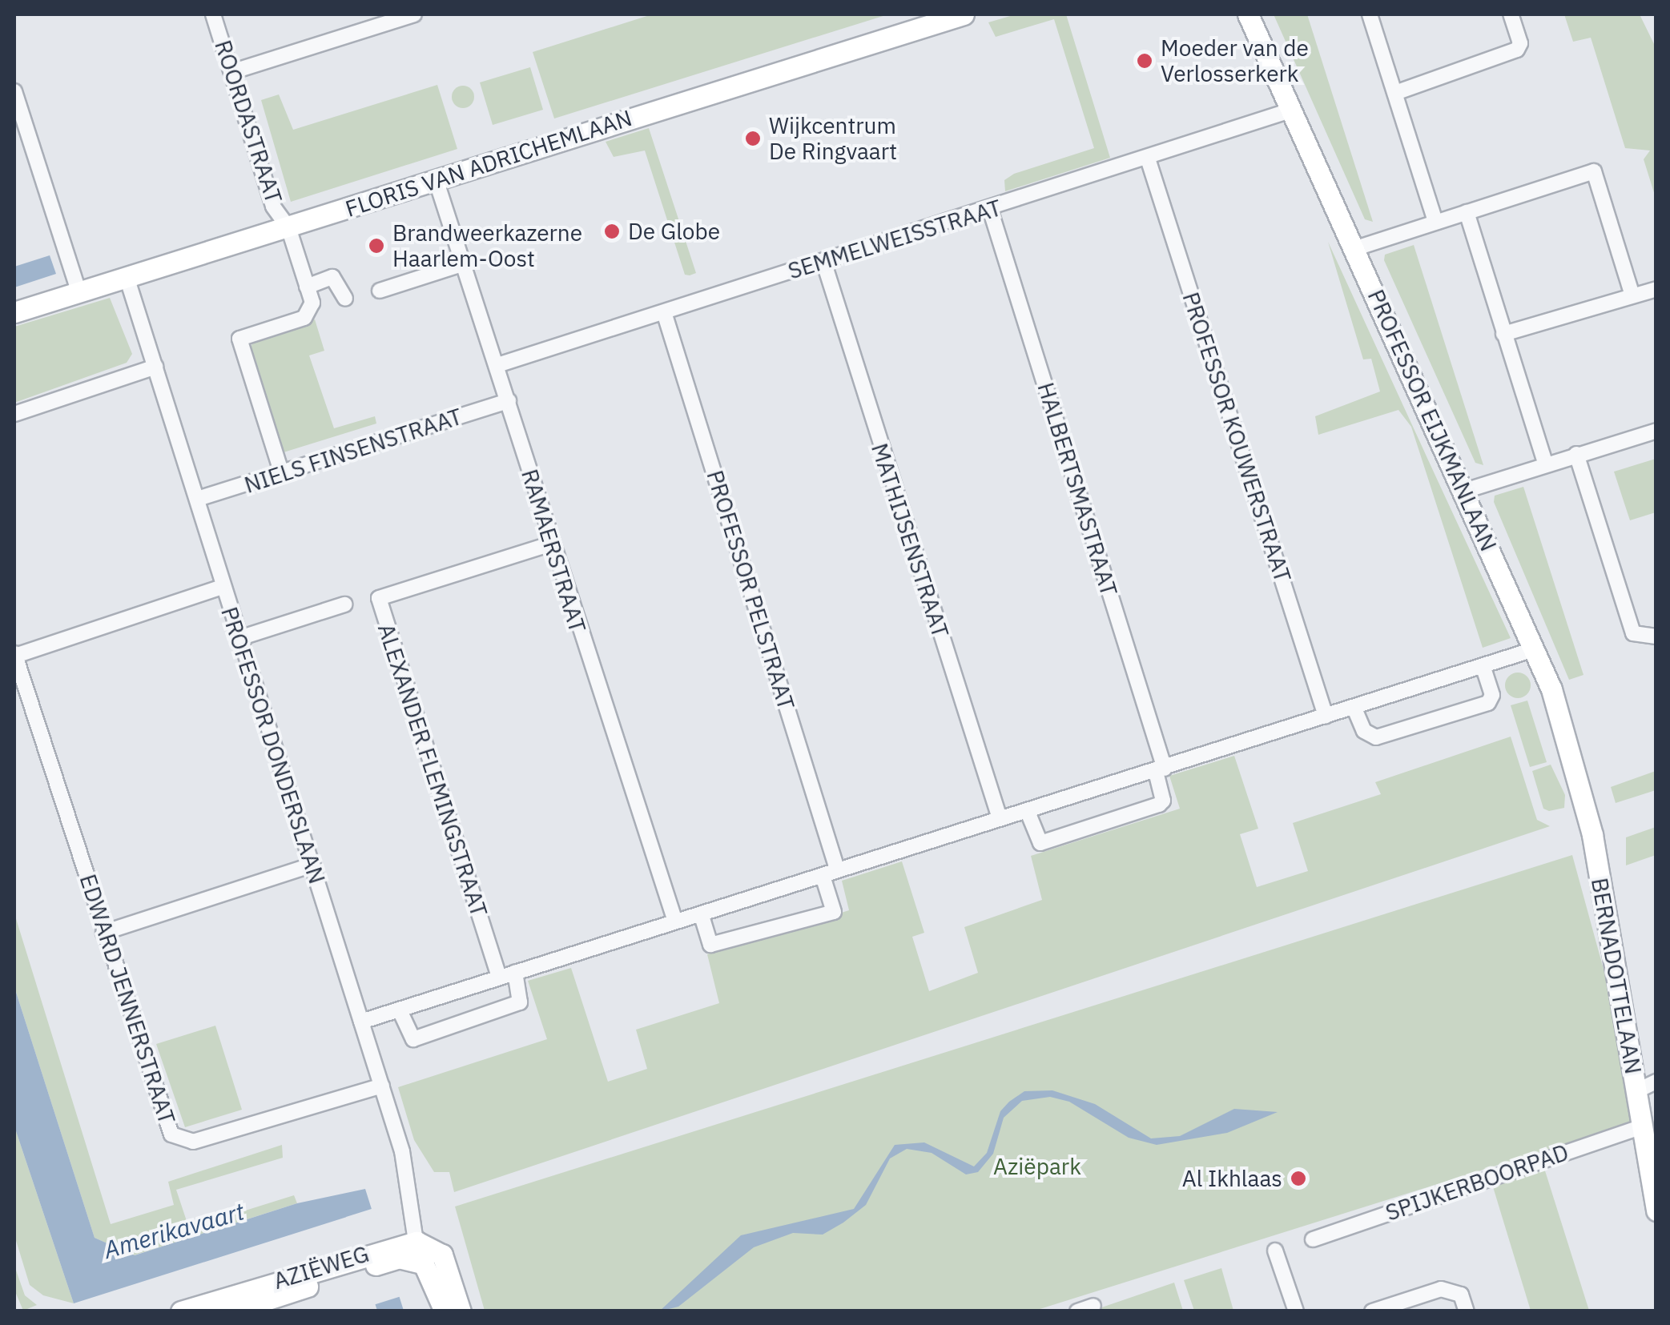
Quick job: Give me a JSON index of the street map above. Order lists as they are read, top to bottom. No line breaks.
{"streets":{"street":["ROORDASTRAAT","FLORIS VAN ADRICHEMLAAN","SEMMELWEISSTRAAT","PROFESSOR EIJKMANLAAN","PROFESSOR KOUWERSTRAAT","NIELS FINSENSTRAAT","HALBERTSMASTRAAT","MATHIJSENSTRAAT","RAMAERSTRAAT","PROFESSOR PELSTRAAT","PROFESSOR DONDERSLAAN","ALEXANDER FLEMINGSTRAAT","BERNADOTTELAAN","EDWARD JENNERSTRAAT","SPIJKERBOORPAD","AZIËWEG"]},"crossings":[["ROORDASTRAAT","FLORIS VAN ADRICHEMLAAN"],["FLORIS VAN ADRICHEMLAAN","RAMAERSTRAAT"],["FLORIS VAN ADRICHEMLAAN","PROFESSOR DONDERSLAAN"],["SEMMELWEISSTRAAT","PROFESSOR EIJKMANLAAN"],["SEMMELWEISSTRAAT","PROFESSOR KOUWERSTRAAT"],["SEMMELWEISSTRAAT","HALBERTSMASTRAAT"],["SEMMELWEISSTRAAT","MATHIJSENSTRAAT"],["SEMMELWEISSTRAAT","RAMAERSTRAAT"],["SEMMELWEISSTRAAT","PROFESSOR PELSTRAAT"],["PROFESSOR EIJKMANLAAN","BERNADOTTELAAN"],["NIELS FINSENSTRAAT","RAMAERSTRAAT"],["NIELS FINSENSTRAAT","PROFESSOR DONDERSLAAN"],["RAMAERSTRAAT","ALEXANDER FLEMINGSTRAAT"],["PROFESSOR DONDERSLAAN","EDWARD JENNERSTRAAT"],["PROFESSOR DONDERSLAAN","AZIËWEG"],["BERNADOTTELAAN","SPIJKERBOORPAD"]],"water":["Amerikavaart"],"parks":["Aziëpark"],"places":["Moeder van de Verlosserkerk","Wijkcentrum De Ringvaart","De Globe","Brandweerkazerne Haarlem-Oost","Al Ikhlaas"]}
